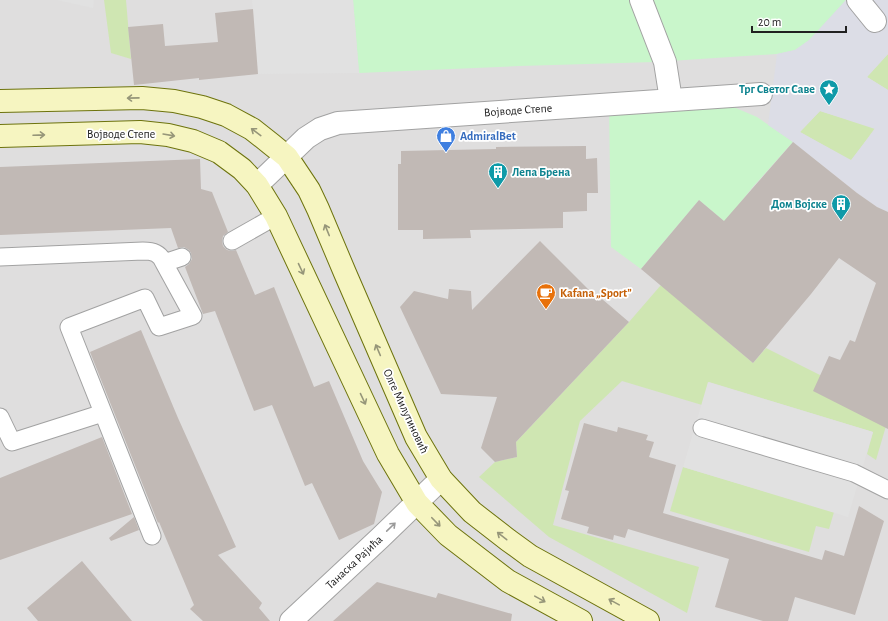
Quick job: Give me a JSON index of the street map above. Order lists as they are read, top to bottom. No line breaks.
{"streets":{"street":["Војводе Степе","Олге Милутиновић","Танаска Рајића"]},"crossings":[["Војводе Степе","Олге Милутиновић"],["Олге Милутиновић","Танаска Рајића"]],"one_way":["Танаска Рајића"],"places":{"place":["Трг Светог Саве"],"shop":["AdmiralBet"],"building":["Лепа Брена","Дом Војске"],"cafe":["Kafana „Sport”"]},"scale_bar":"20 m"}
